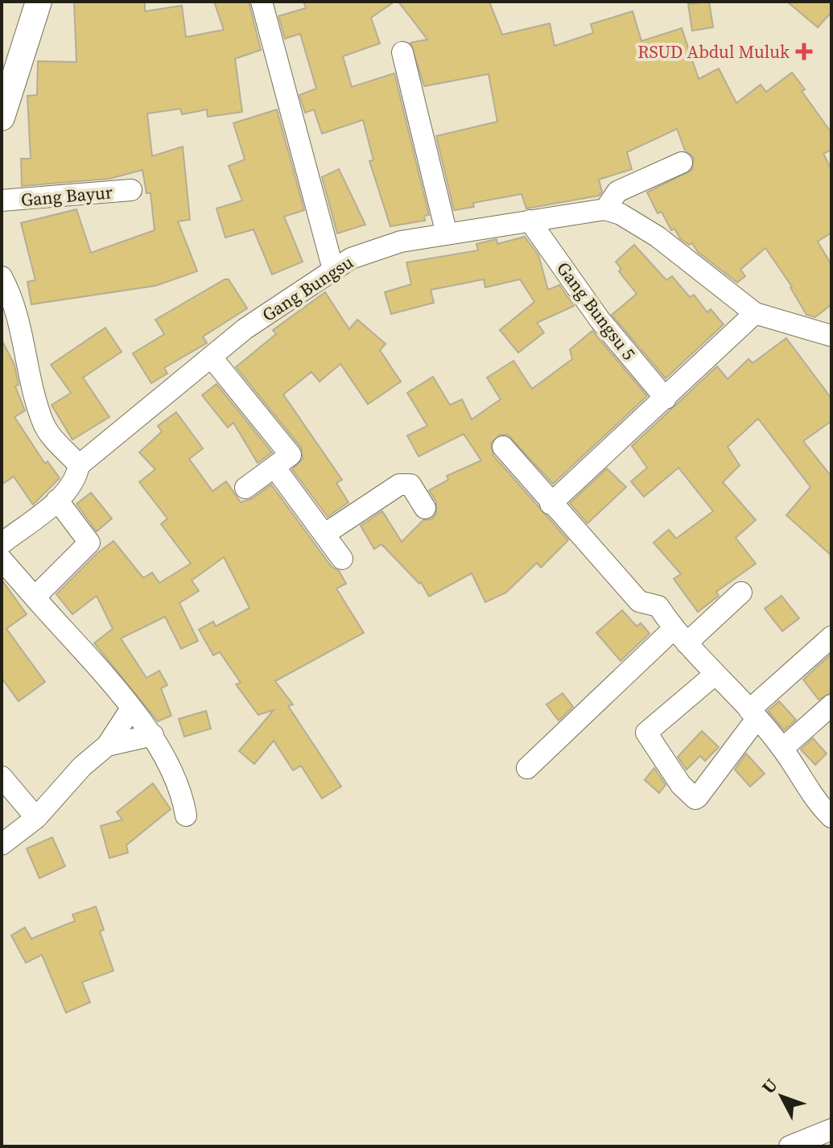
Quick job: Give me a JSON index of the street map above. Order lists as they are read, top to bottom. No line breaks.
{"streets":{"street":["Gang Bayur","Gang Bungsu","Gang Bungsu 5"]},"crossings":[["Gang Bungsu","Gang Bungsu 5"]],"places":{"health":["RSUD Abdul Muluk"]},"north":"top left"}
